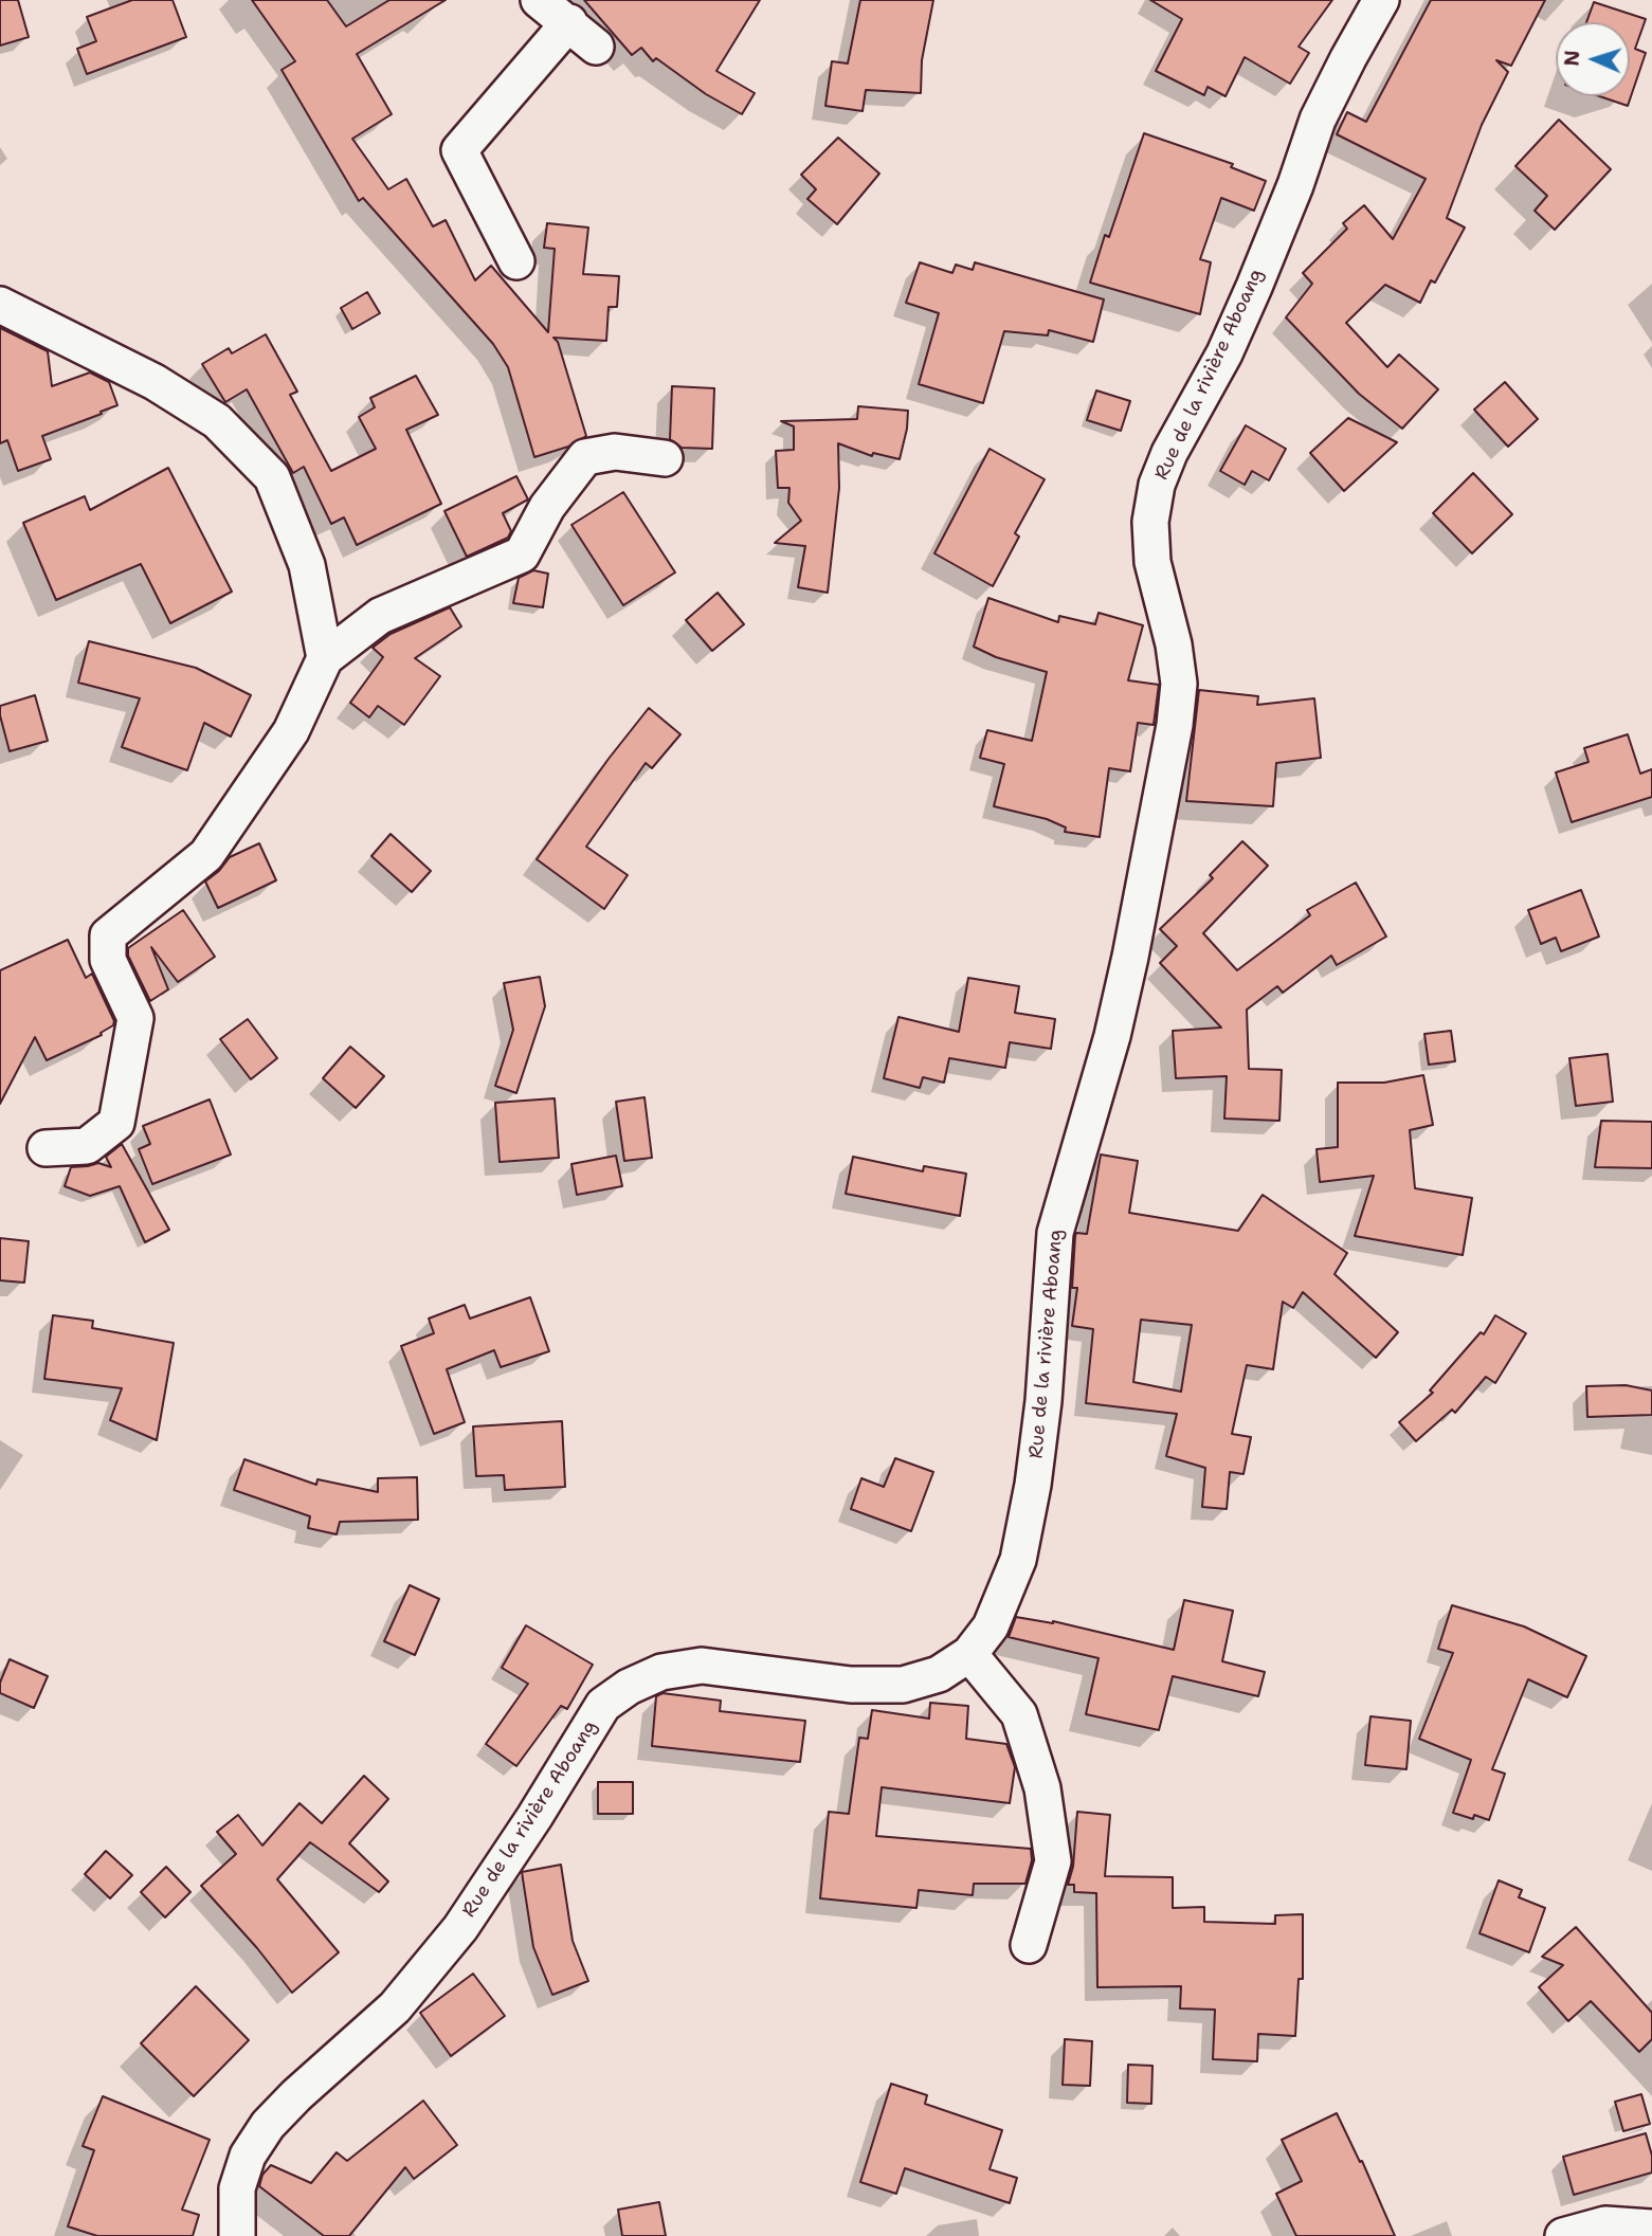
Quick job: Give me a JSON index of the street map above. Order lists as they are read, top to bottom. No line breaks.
{"streets":{"street":["Rue de la rivière Aboang"]},"north":"left"}
